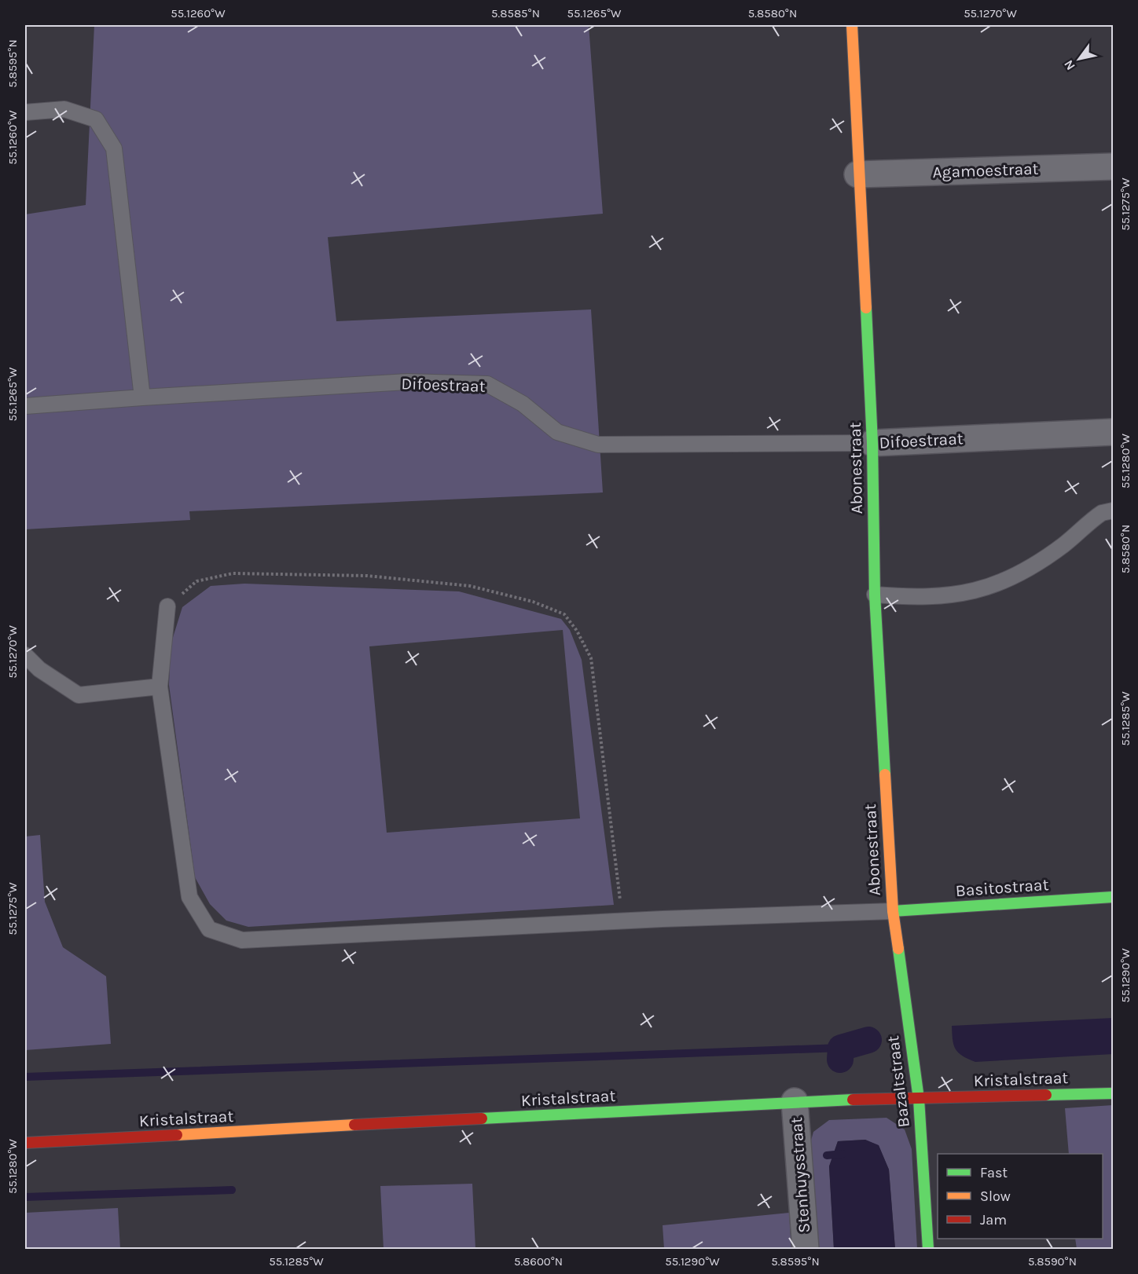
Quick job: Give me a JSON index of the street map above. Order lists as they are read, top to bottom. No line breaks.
{"streets":{"street":["Agamoestraat","Difoestraat","Abonestraat","Basitostraat","Kristalstraat","Bazaltstraat","Stenhuysstraat"]},"crossings":[["Agamoestraat","Abonestraat"],["Difoestraat","Abonestraat"],["Abonestraat","Basitostraat"],["Abonestraat","Bazaltstraat"],["Basitostraat","Bazaltstraat"],["Kristalstraat","Bazaltstraat"],["Kristalstraat","Stenhuysstraat"]],"legend":["Fast","Slow","Jam"],"north":"bottom left","coordinates":["55.1260°W","5.8585°N","55.1265°W","5.8580°N","55.1270°W","5.8595°N","55.1275°W","55.1280°W","55.1285°W","55.1290°W","5.8600°N","5.8590°N"]}
